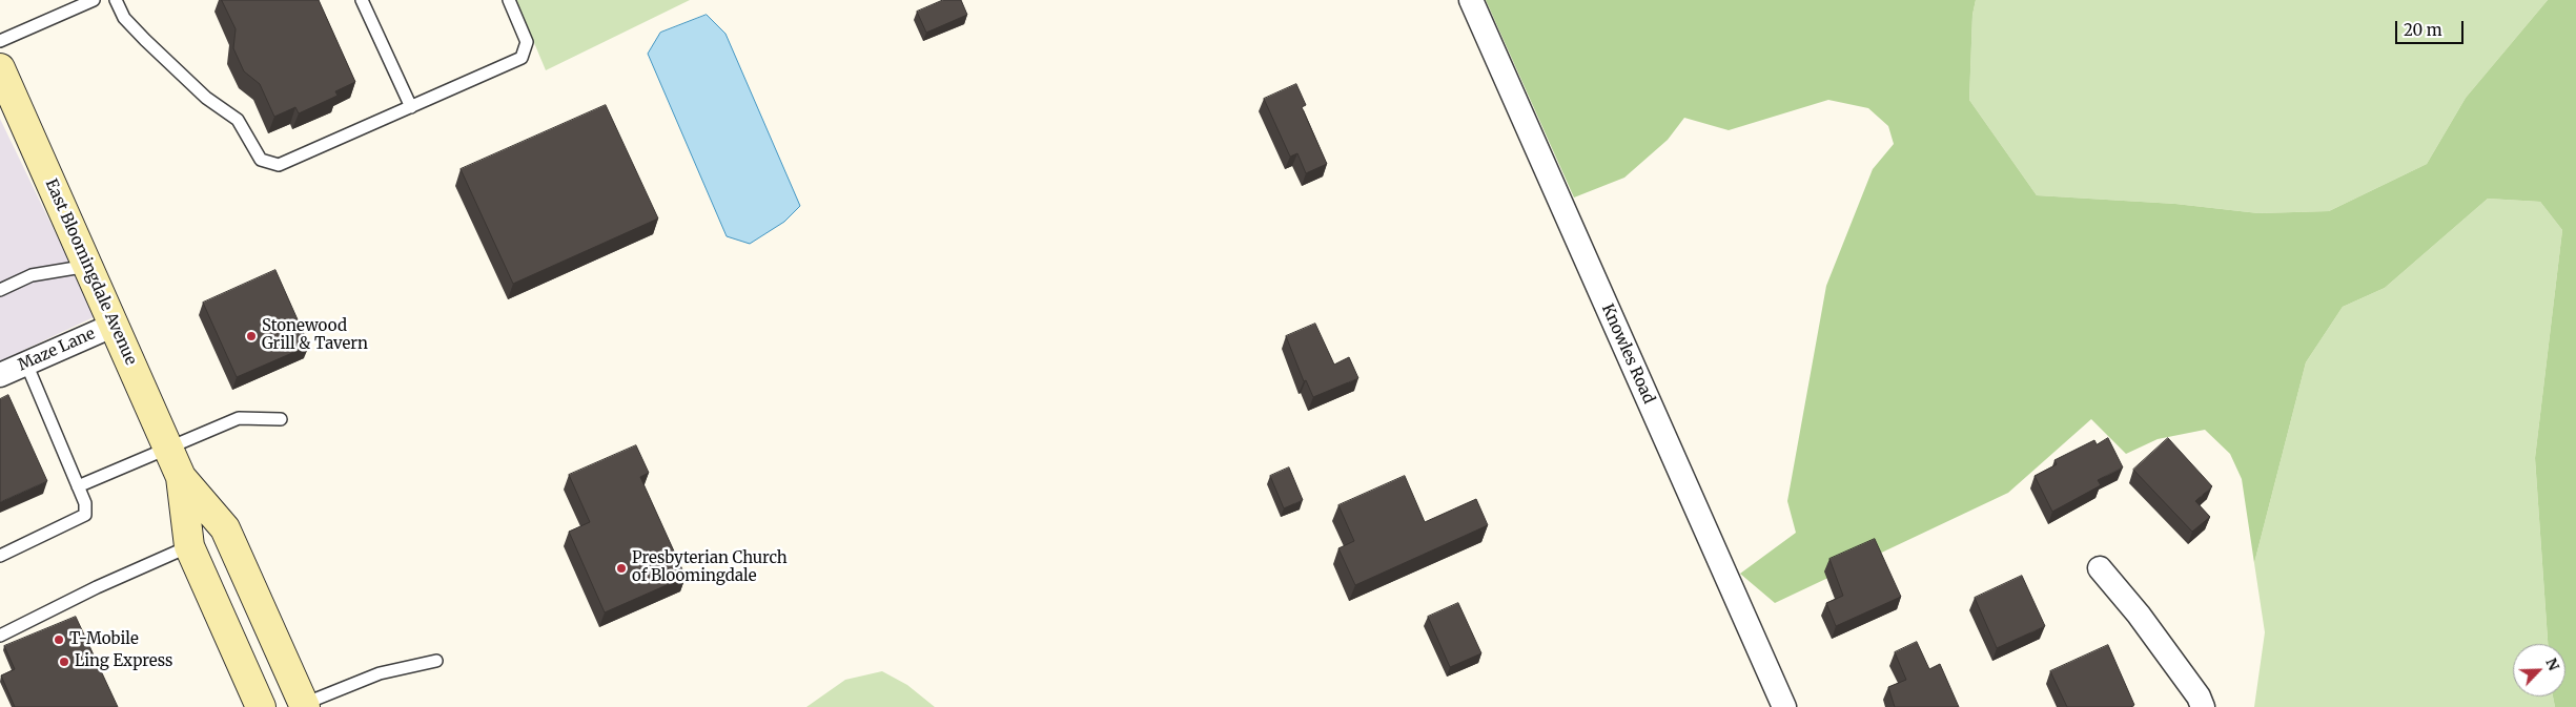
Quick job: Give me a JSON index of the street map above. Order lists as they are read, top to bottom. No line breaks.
{"streets":{"main road":["East Bloomingdale Avenue"],"street":["Maze Lane","Knowles Road"]},"crossings":[["East Bloomingdale Avenue","Maze Lane"]],"places":["Stonewood Grill & Tavern","Presbyterian Church of Bloomingdale","T-Mobile","Ling Express"],"scale_bar":"20 m","north":"top right"}
